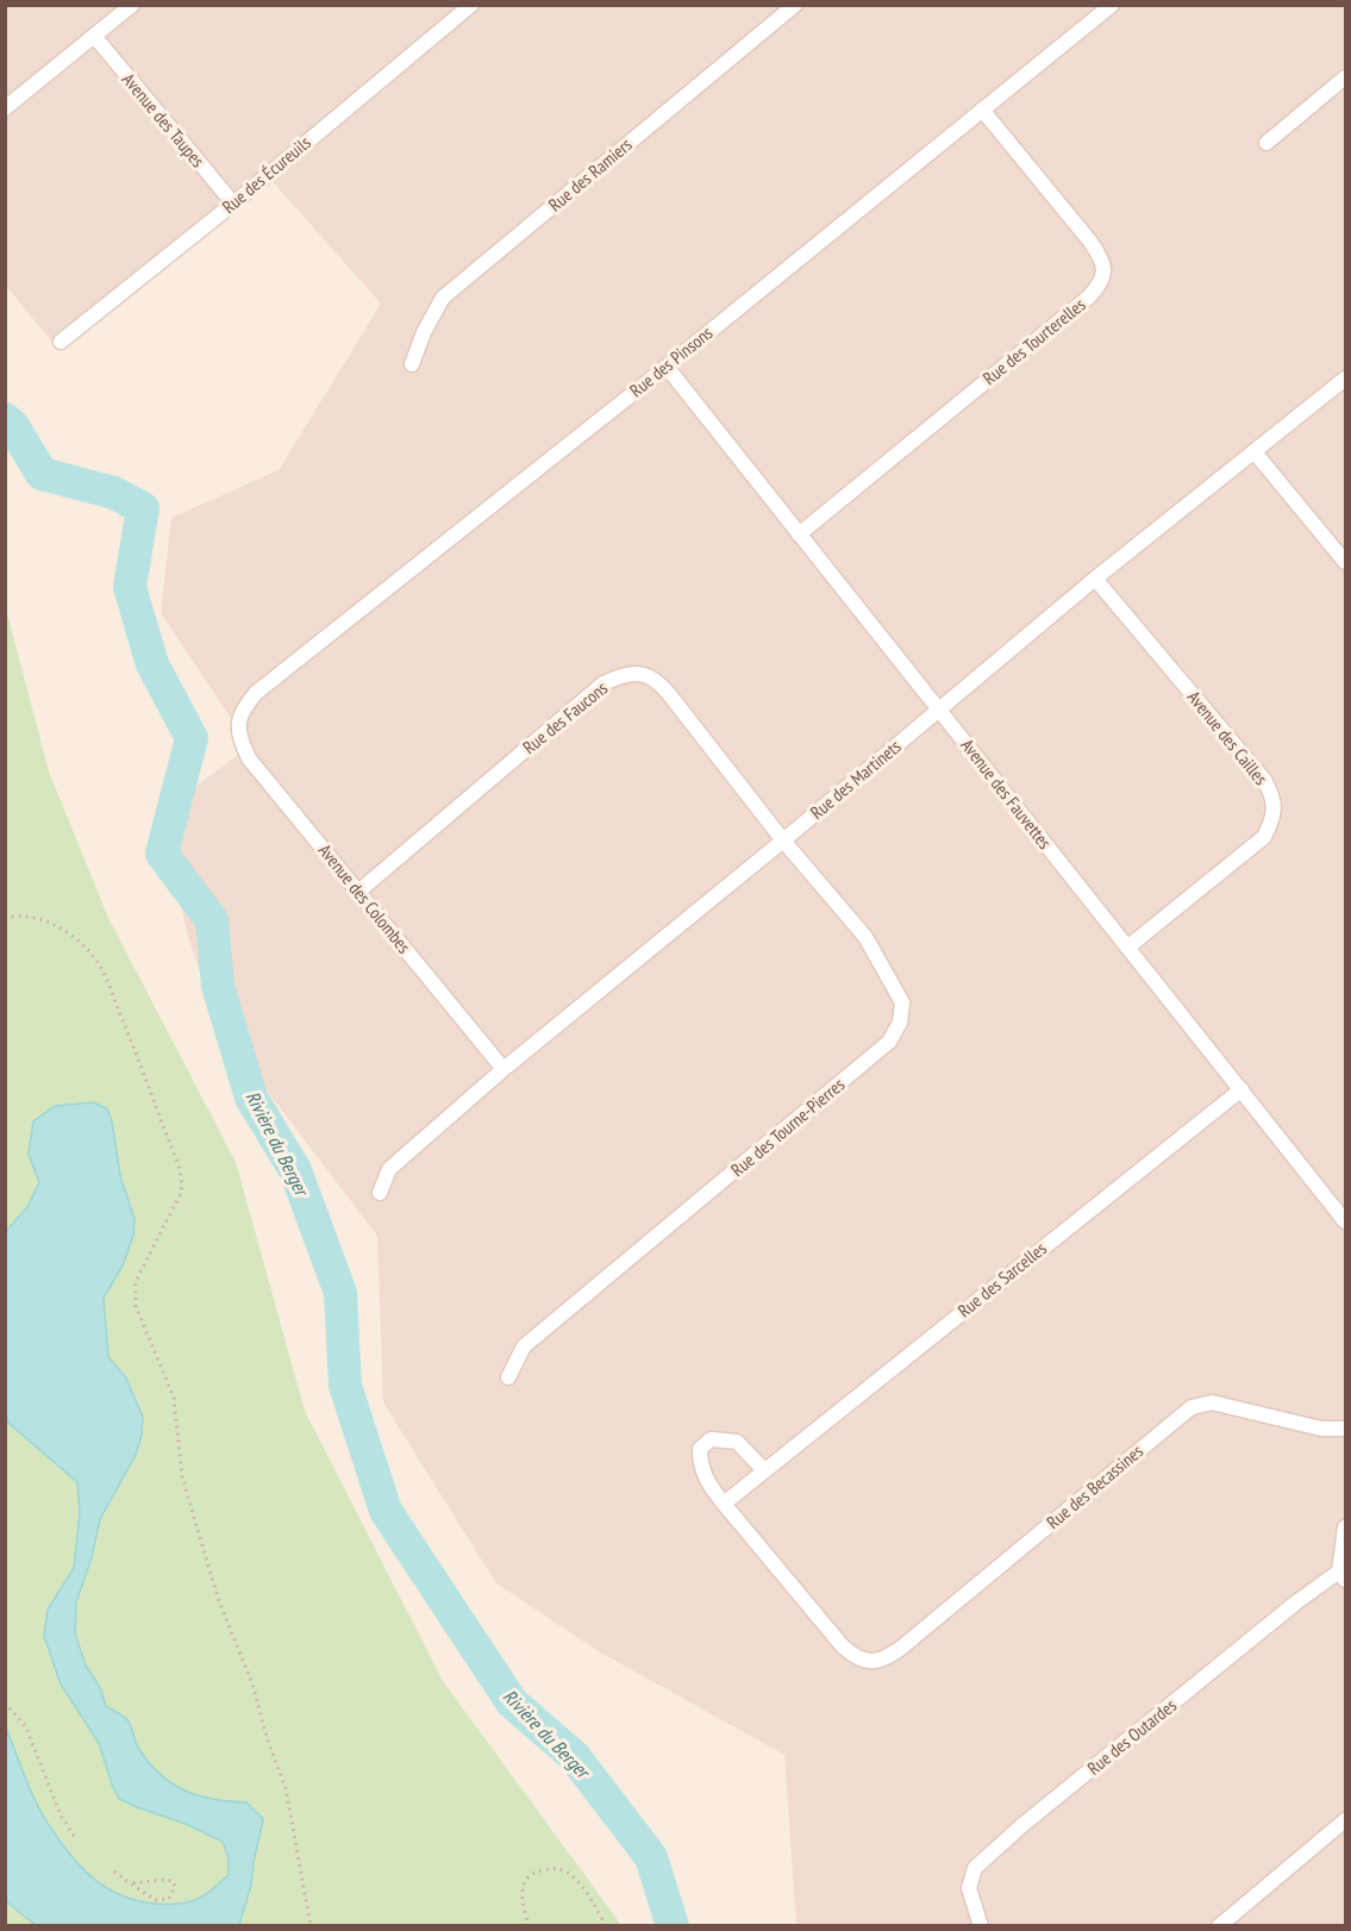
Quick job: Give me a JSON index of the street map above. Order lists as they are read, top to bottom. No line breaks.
{"streets":{"street":["Avenue des Taupes","Rue des Écureuils","Rue des Ramiers","Rue des Tourterelles","Rue des Pinsons","Rue des Faucons","Avenue des Cailles","Rue des Martinets","Avenue des Fauvettes","Avenue des Colombes","Rue des Tourne-Pierres","Rue des Sarcelles","Rue des Becassines","Rue des Outardes"]},"crossings":[["Avenue des Taupes","Rue des Écureuils"],["Rue des Tourterelles","Rue des Pinsons"],["Rue des Tourterelles","Avenue des Fauvettes"],["Rue des Pinsons","Avenue des Fauvettes"],["Rue des Pinsons","Avenue des Colombes"],["Rue des Faucons","Rue des Martinets"],["Rue des Faucons","Avenue des Colombes"],["Rue des Faucons","Rue des Tourne-Pierres"],["Avenue des Cailles","Rue des Martinets"],["Avenue des Cailles","Avenue des Fauvettes"],["Rue des Martinets","Avenue des Fauvettes"],["Rue des Martinets","Avenue des Colombes"],["Rue des Martinets","Rue des Tourne-Pierres"],["Avenue des Fauvettes","Rue des Sarcelles"],["Rue des Sarcelles","Rue des Becassines"]],"water":["Rivière du Berger"]}
